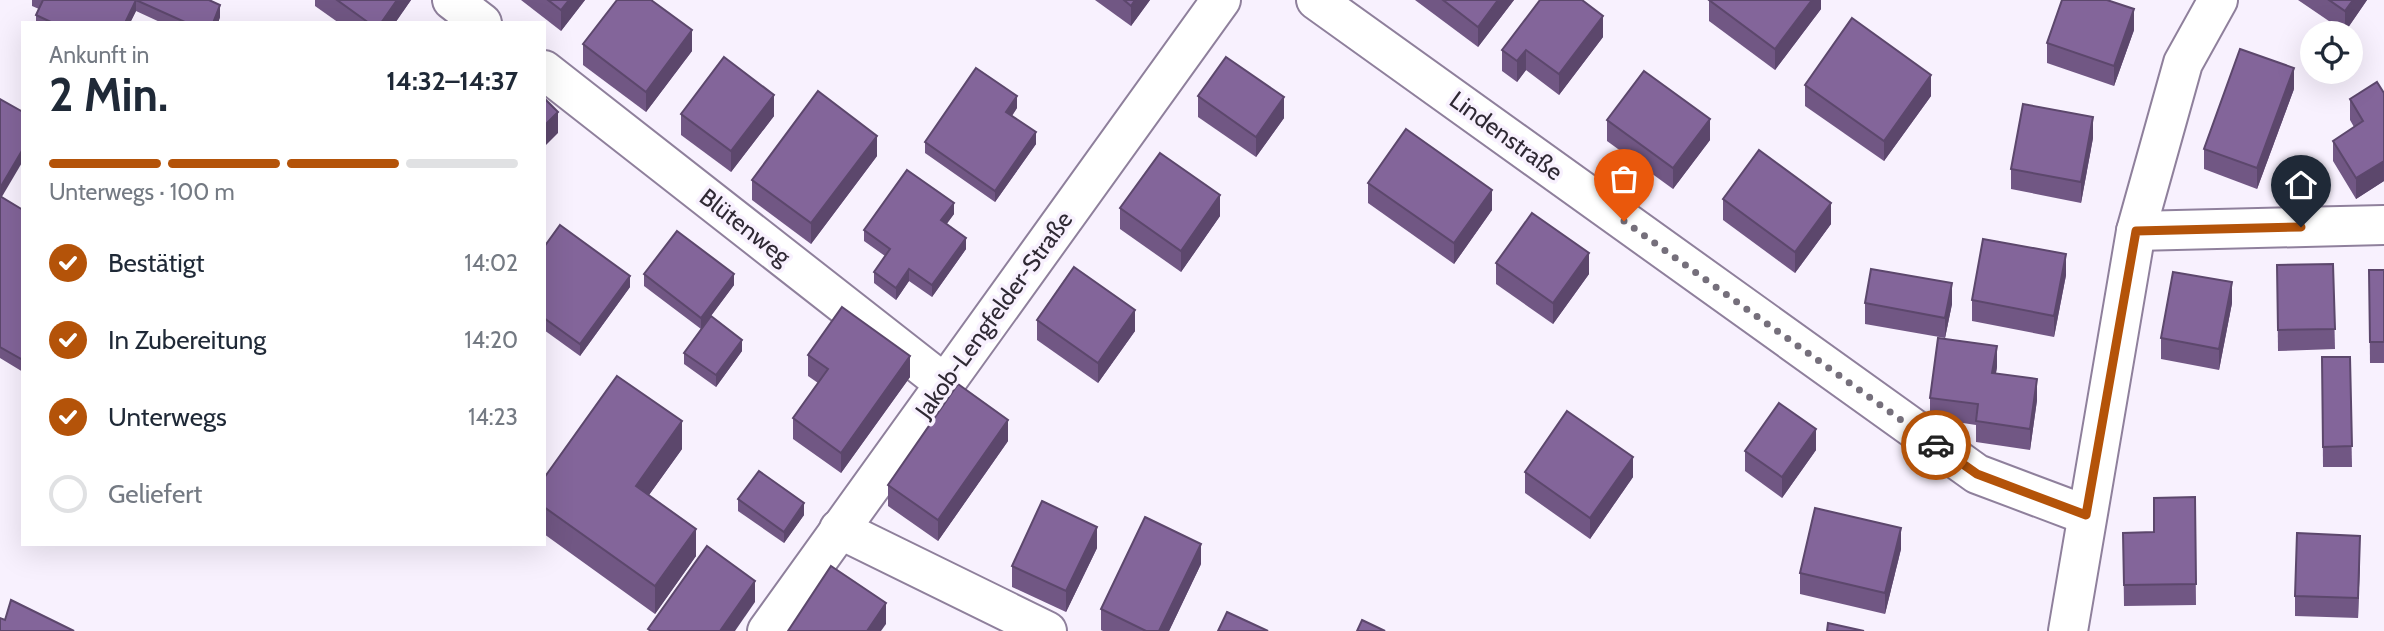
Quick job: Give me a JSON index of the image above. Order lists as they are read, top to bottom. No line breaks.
{"streets":{"street":["Lindenstraße","Blütenweg","Jakob-Lengfelder-Straße"]},"crossings":[["Blütenweg","Jakob-Lengfelder-Straße"]],"page":{"heading":["2 Min.","Ankunft in","14:32–14:37"],"bar":"Unterwegs · 100 m","list":[["Bestätigt","14:02"],["In Zubereitung","14:20"],["Unterwegs","14:23"],"Geliefert"]}}
